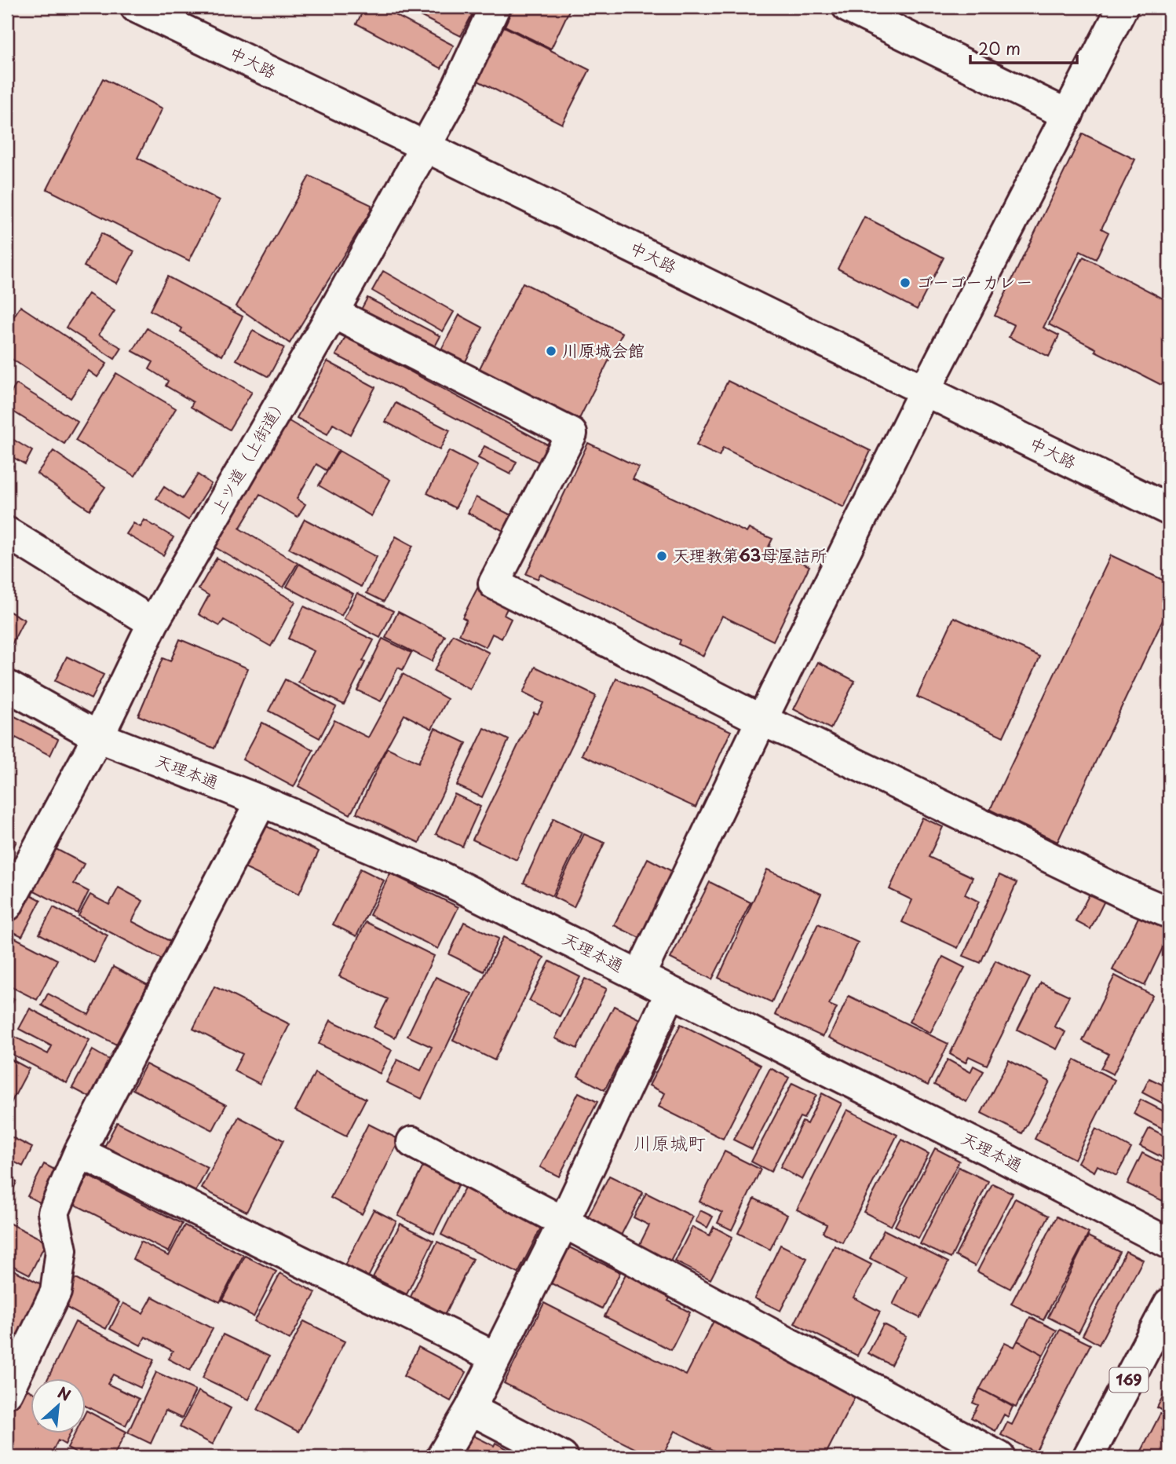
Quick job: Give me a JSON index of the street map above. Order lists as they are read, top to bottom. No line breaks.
{"streets":{"main road":["中大路","上ツ道（上街道）","天理本通","169"]},"crossings":[["中大路","上ツ道（上街道）"],["上ツ道（上街道）","天理本通"]],"districts":["川原城町"],"places":["ゴーゴーカレー","川原城会館","天理教第63母屋詰所"],"scale_bar":"20 m","north":"top right"}
